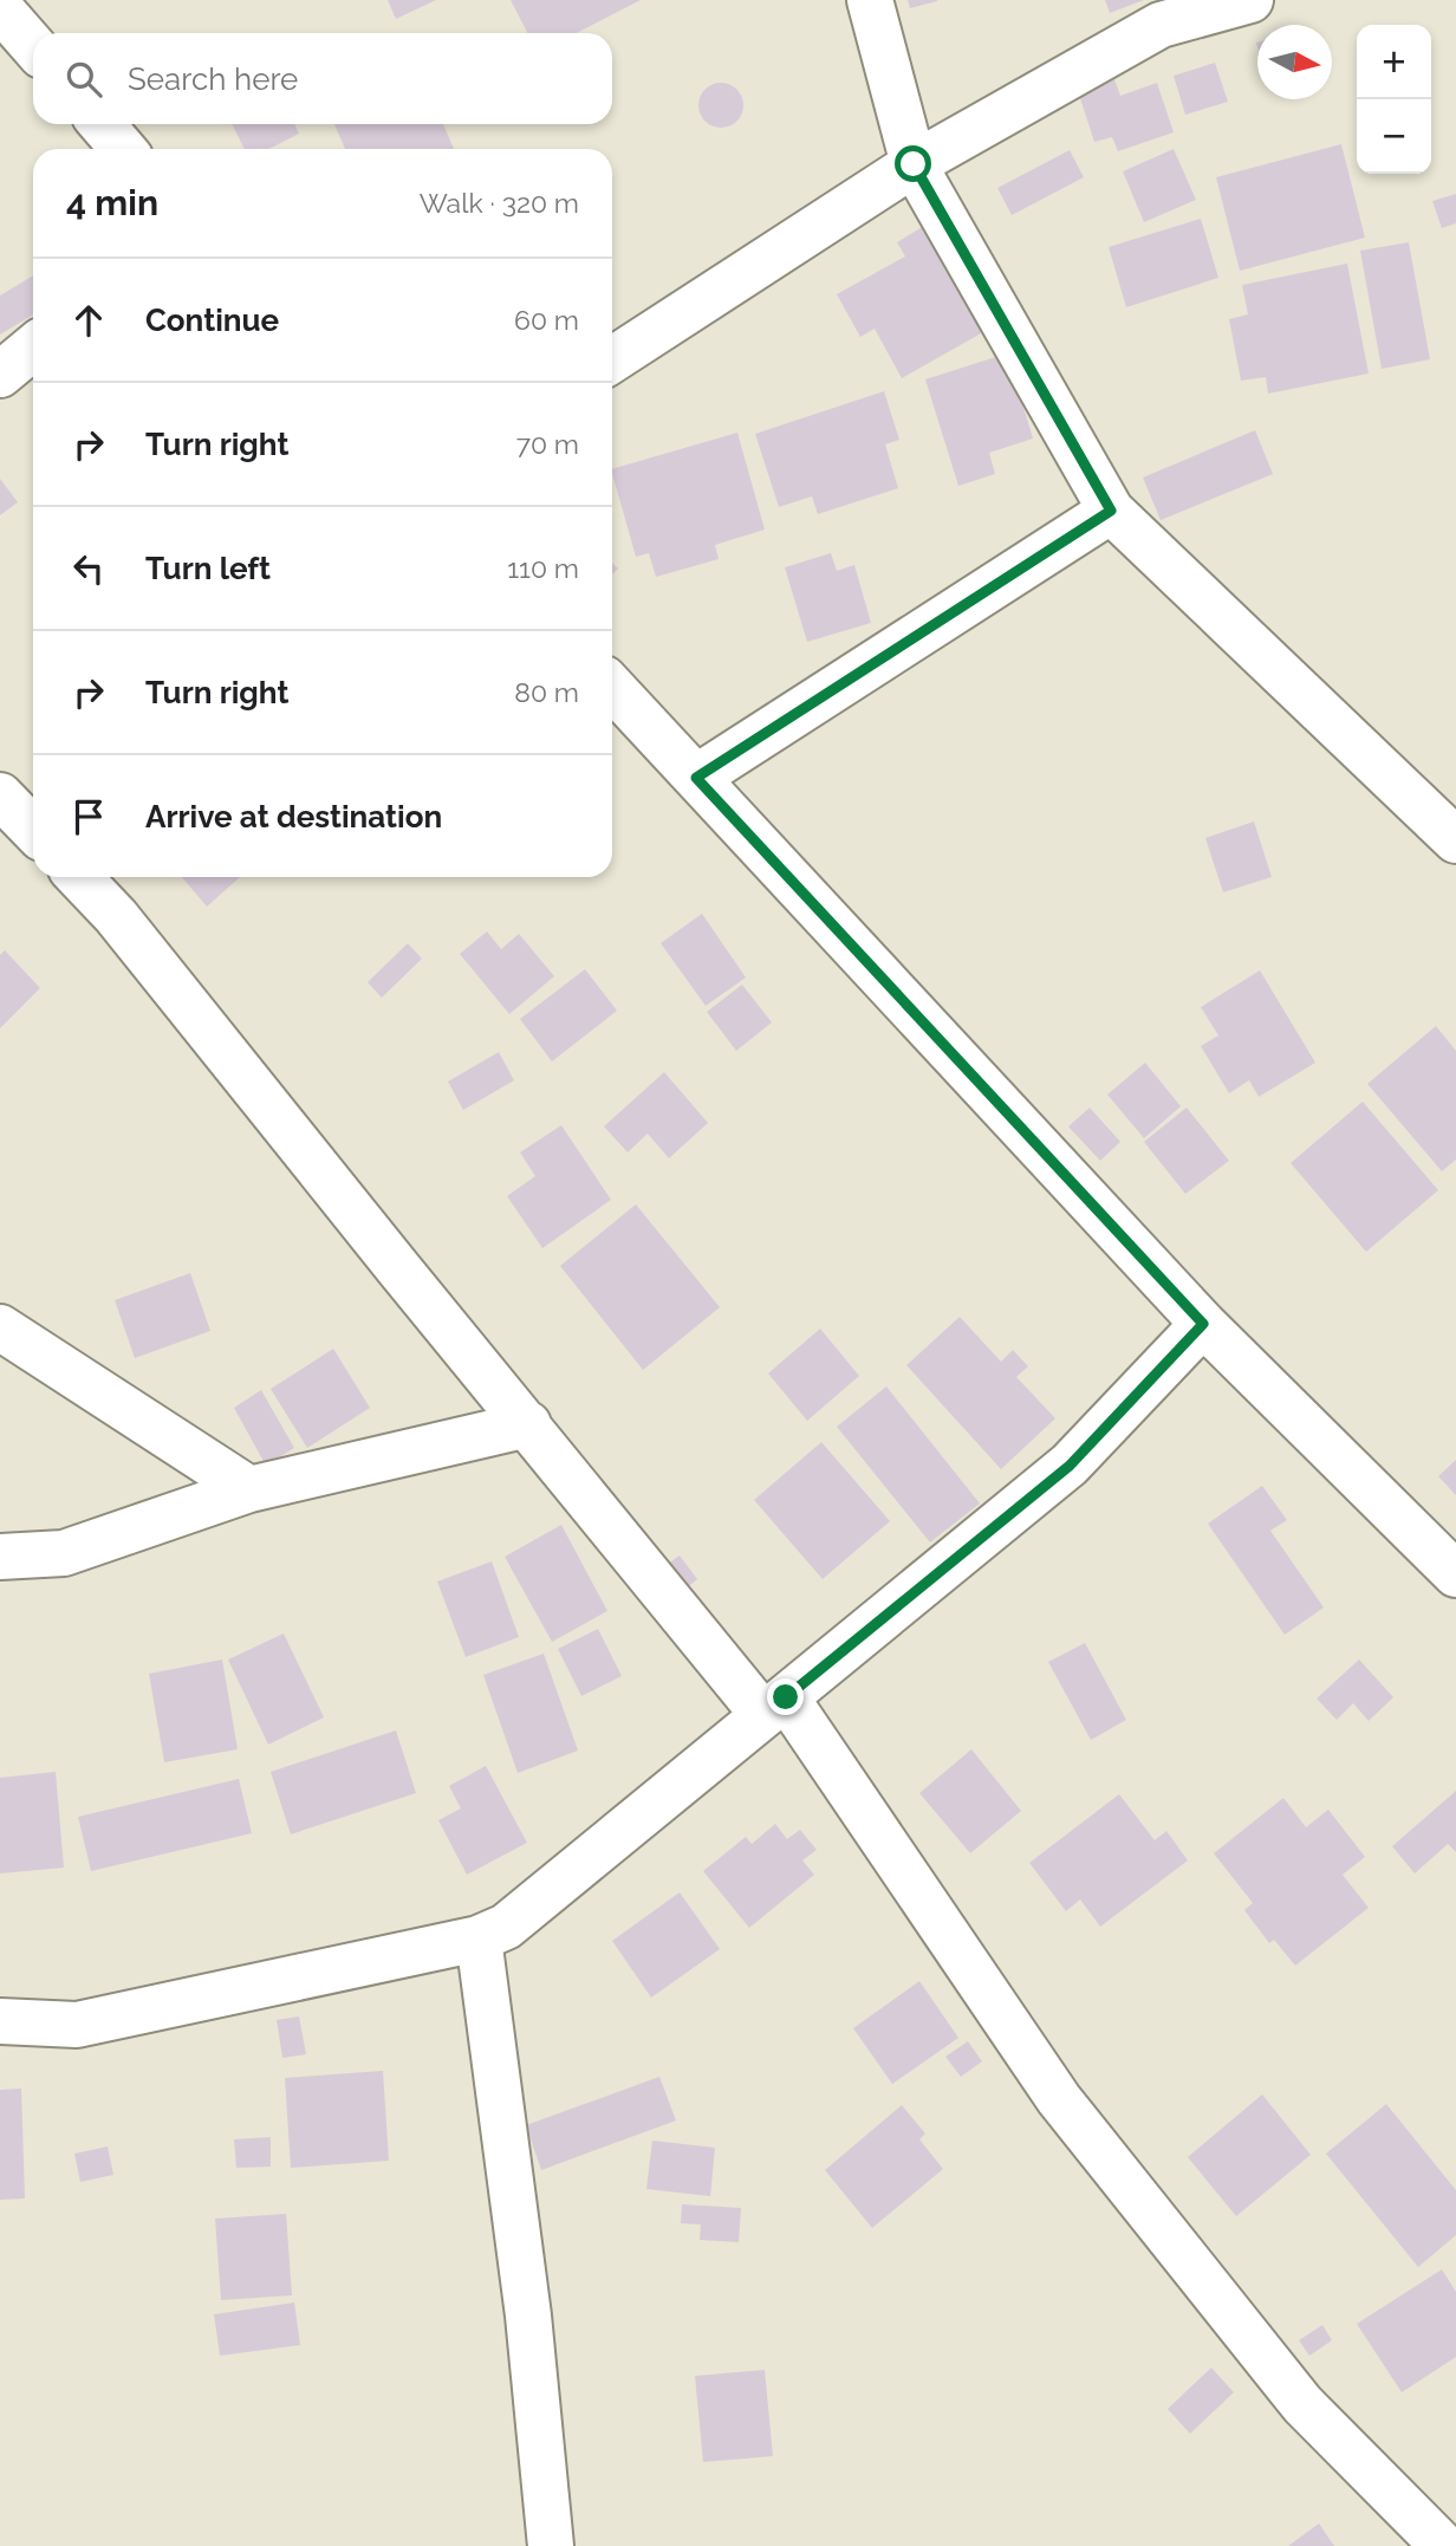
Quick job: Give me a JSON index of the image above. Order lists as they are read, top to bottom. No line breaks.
{"north":"right","page":{"map_buttons":["+","−"],"search":"Search here","heading":["4 min","Walk · 320 m"],"list":[["Continue","60 m"],["Turn right","70 m"],["Turn left","110 m"],["Turn right","80 m"],"Arrive at destination"]}}
